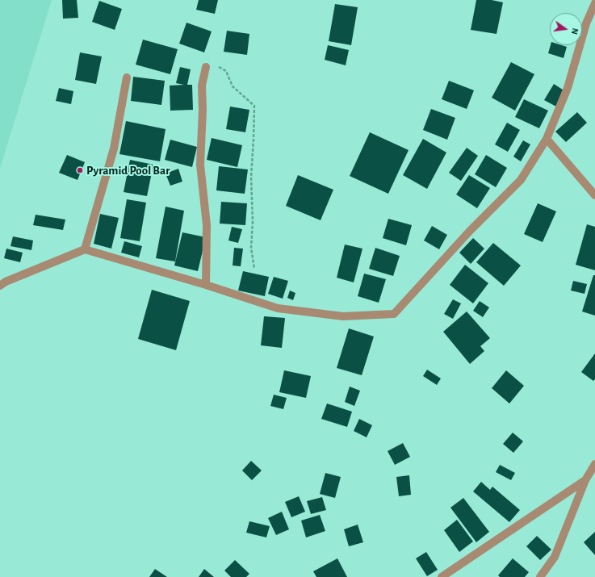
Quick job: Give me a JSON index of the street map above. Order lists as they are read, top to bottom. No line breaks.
{"places":["Pyramid Pool Bar"],"north":"right"}
